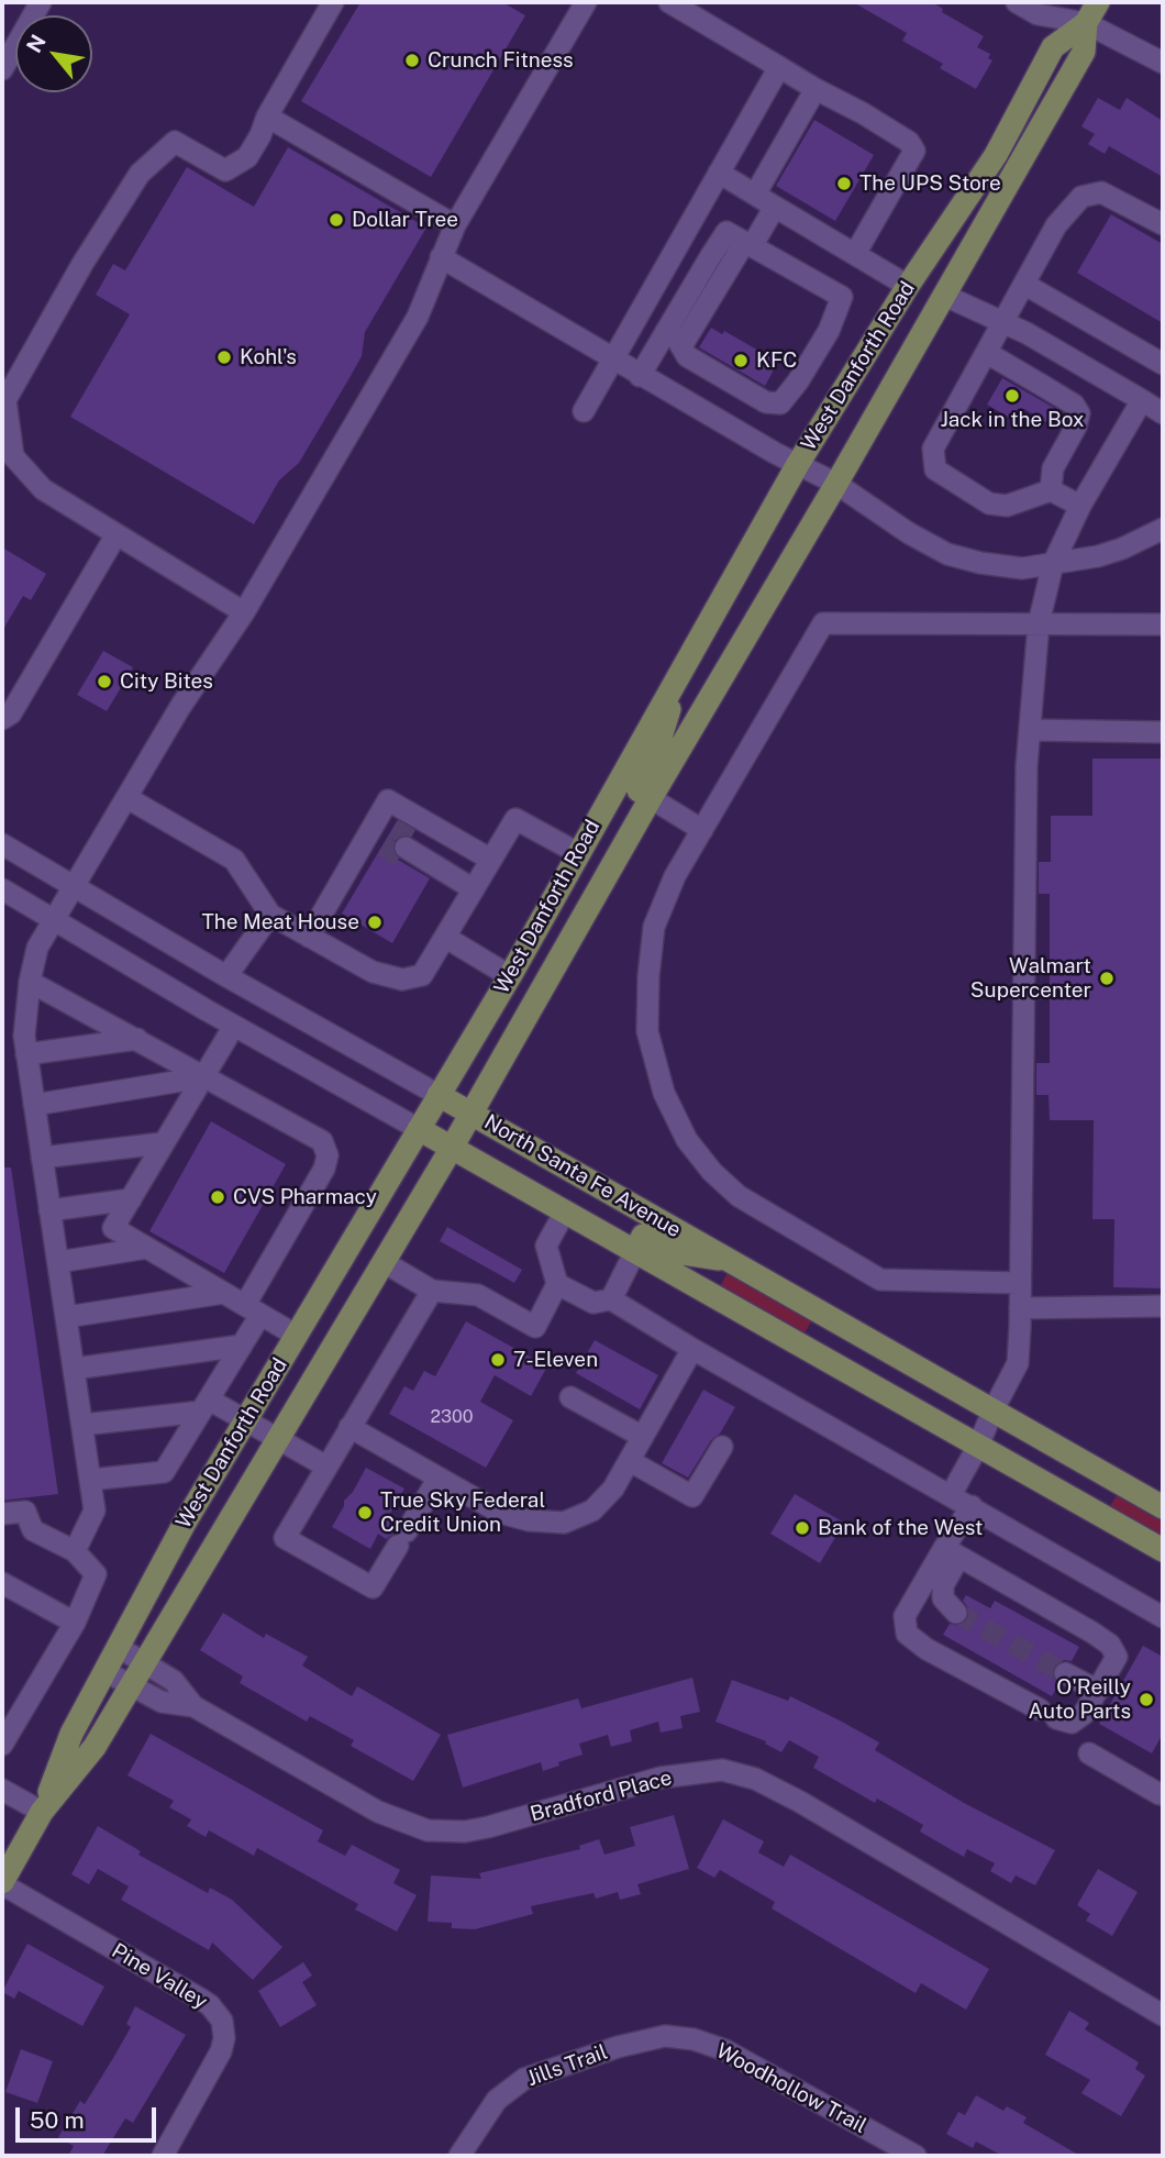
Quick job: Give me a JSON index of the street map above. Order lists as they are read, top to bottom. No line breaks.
{"streets":{"main road":["West Danforth Road","North Santa Fe Avenue"],"street":["Bradford Place","Pine Valley","Jills Trail","Woodhollow Trail"]},"crossings":[["West Danforth Road","North Santa Fe Avenue"],["West Danforth Road","Bradford Place"],["West Danforth Road","Pine Valley"],["Jills Trail","Woodhollow Trail"]],"places":["Crunch Fitness","The UPS Store","Dollar Tree","Kohl's","KFC","Jack in the Box","City Bites","The Meat House","Walmart Supercenter","CVS Pharmacy","7-Eleven","True Sky Federal Credit Union","Bank of the West","O'Reilly Auto Parts"],"house_numbers":["2300"],"scale_bar":"50 m","north":"top left"}
